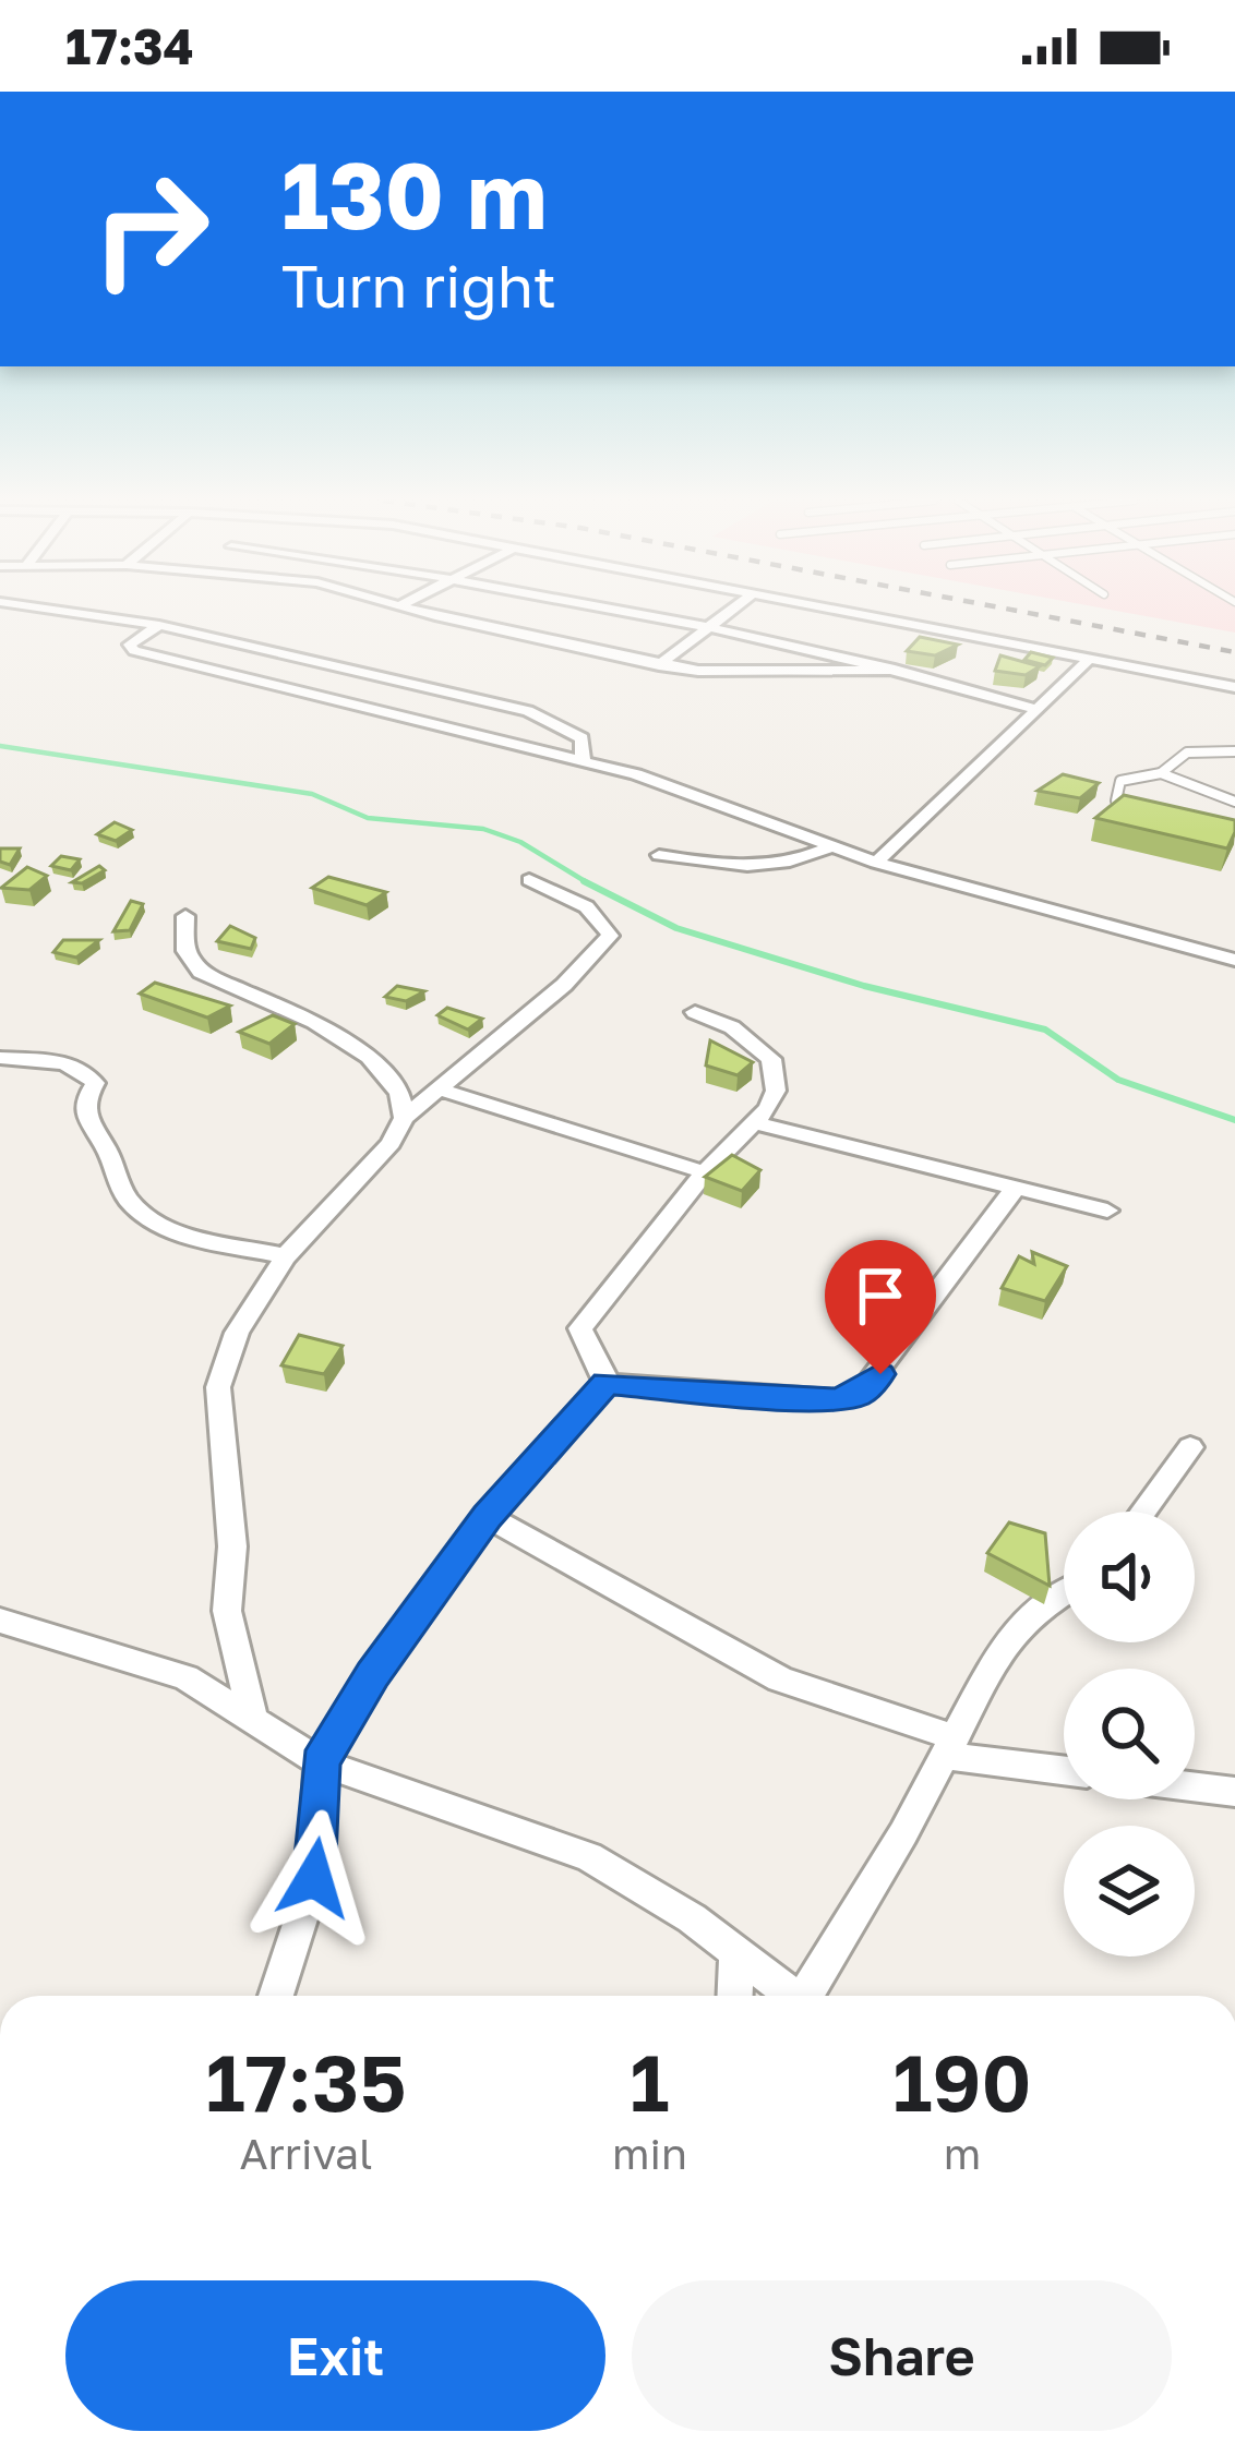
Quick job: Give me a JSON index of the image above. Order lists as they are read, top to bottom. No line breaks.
{"page":{"status":"17:34","turn":["130 m","Turn right"],"eta":["17:35","Arrival","1","min","190","m"],"buttons":["Exit","Share"]}}
